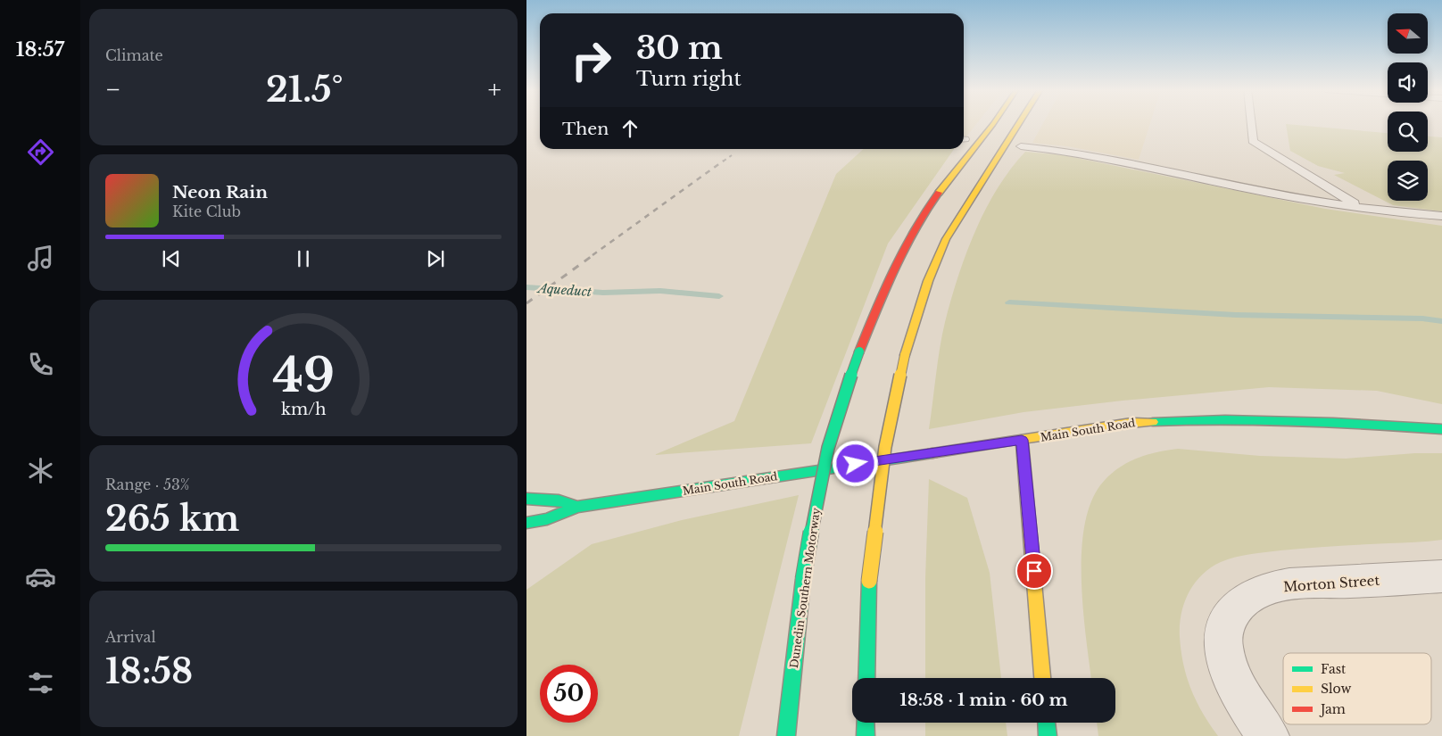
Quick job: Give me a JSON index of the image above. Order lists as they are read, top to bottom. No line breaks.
{"streets":{"main road":["Main South Road","Dunedin Southern Motorway"],"street":["Morton Street"]},"water":["Aqueduct"],"legend":["Fast","Slow","Jam"],"north":"left","page":{"tabs":"18:57","tile":["Climate",["Range · 53%","265 km"],["Arrival","18:58"]],"turn":["30 m","Turn right"],"heat":["−","21.5°","+"],"then":"Then","song":["Neon Rain","Kite Club"],"limit":"50","trip":"18:58 · 1 min · 60 m","gauge":["49","km/h"]}}
